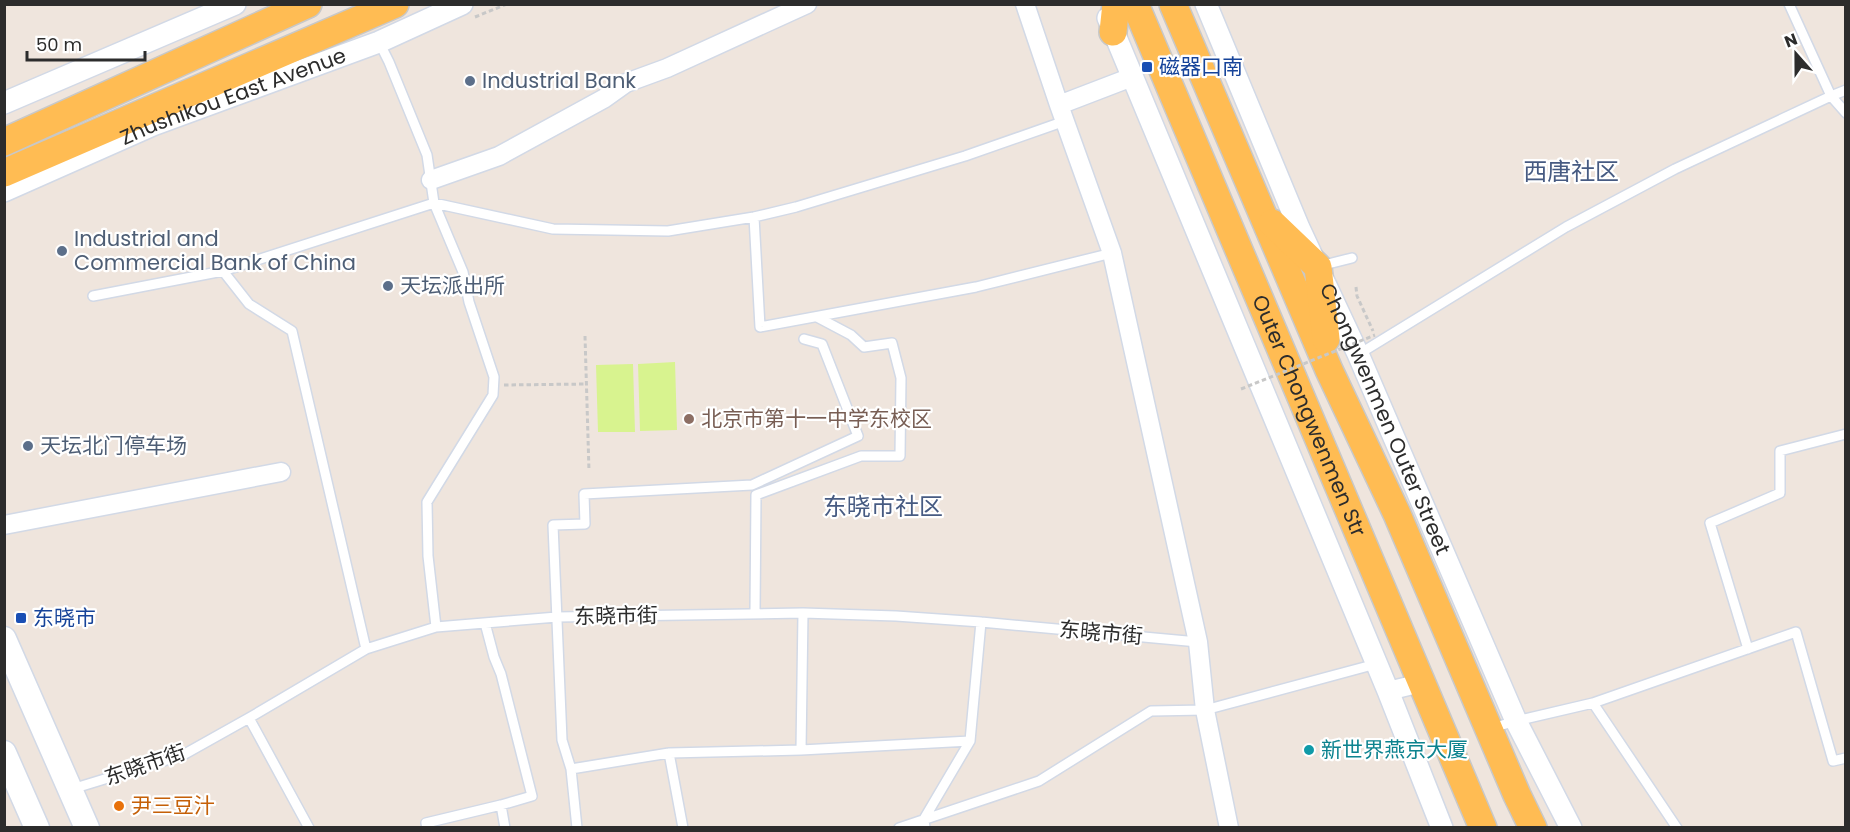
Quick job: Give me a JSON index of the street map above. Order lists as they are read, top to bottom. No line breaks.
{"streets":{"main road":["Outer Chongwenmen Str","Chongwenmen Outer Street"],"street":["Zhushikou East Avenue"],"lane":["东晓市街"]},"districts":["西唐社区","东晓市社区"],"places":{"transit":["磁器口南","东晓市"],"other":["Industrial Bank","Industrial and Commercial Bank of China","天坛派出所","北京市第十一中学东校区","天坛北门停车场","新世界燕京大厦","尹三豆汁"]},"scale_bar":"50 m","north":"top"}
